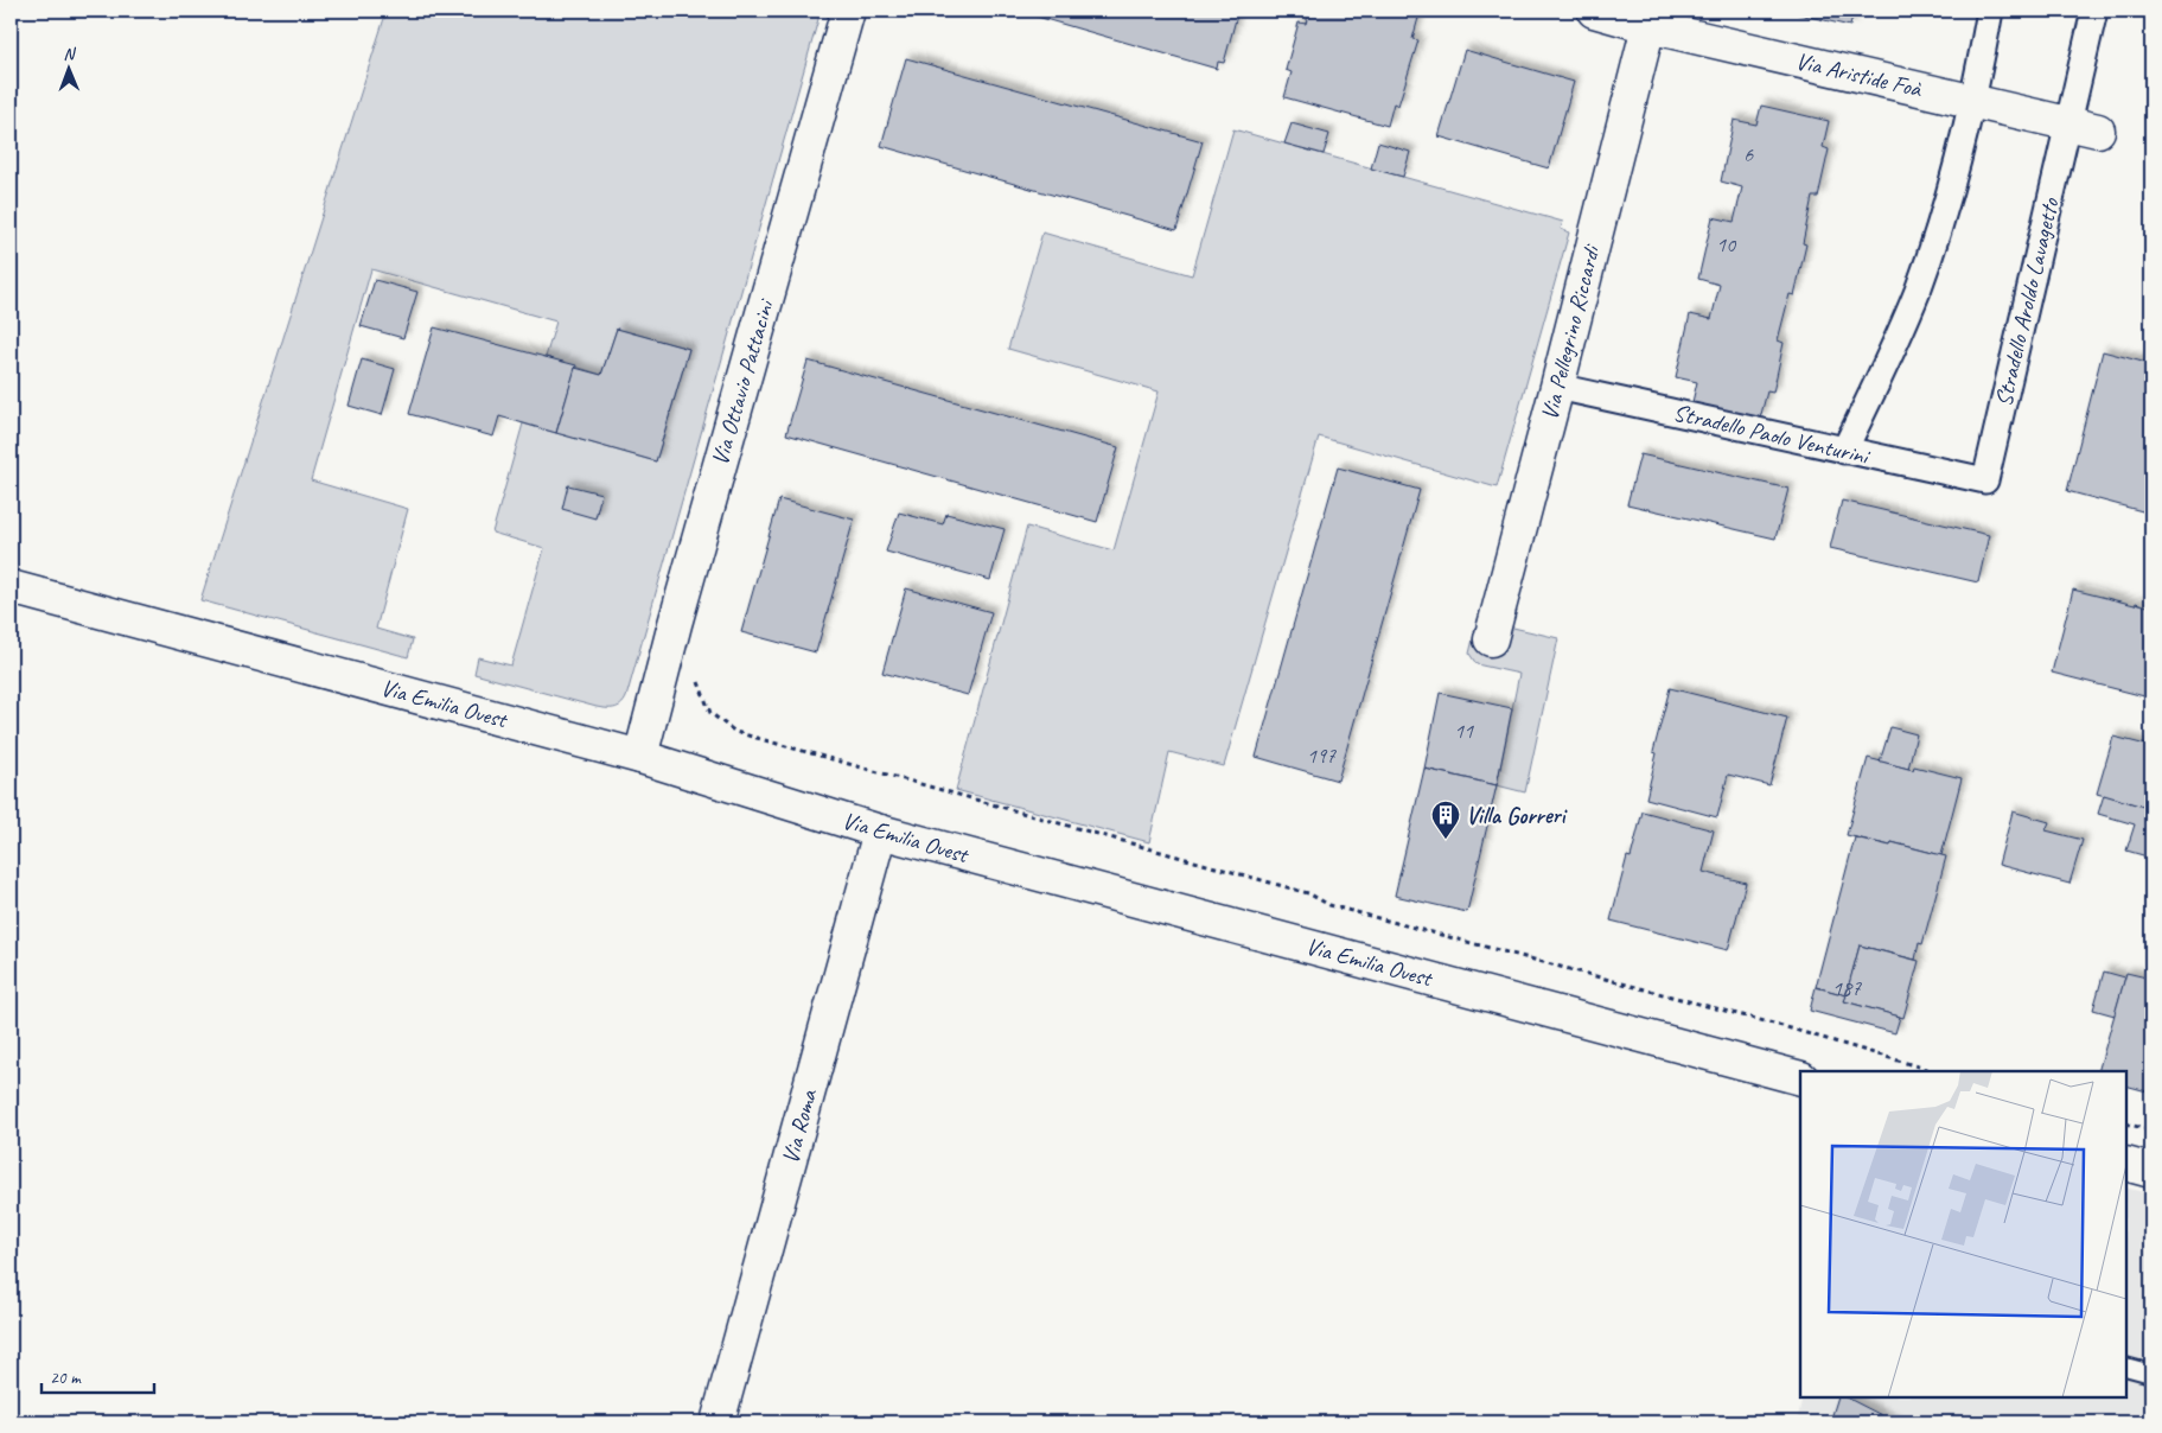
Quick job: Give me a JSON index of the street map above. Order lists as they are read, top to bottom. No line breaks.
{"streets":{"street":["Via Aristide Foà","Stradello Aroldo Lavagetto","Via Pellegrino Riccardi","Via Ottavio Pattacini","Stradello Paolo Venturini","Via Emilia Ovest","Via Roma"]},"crossings":[["Via Aristide Foà","Stradello Aroldo Lavagetto"],["Via Aristide Foà","Via Pellegrino Riccardi"],["Stradello Aroldo Lavagetto","Stradello Paolo Venturini"],["Via Pellegrino Riccardi","Stradello Paolo Venturini"],["Via Ottavio Pattacini","Via Emilia Ovest"],["Via Emilia Ovest","Via Roma"]],"places":{"building":["Villa Gorreri"]},"house_numbers":["6","10","11","197","187"],"scale_bar":"20 m","north":"top"}
